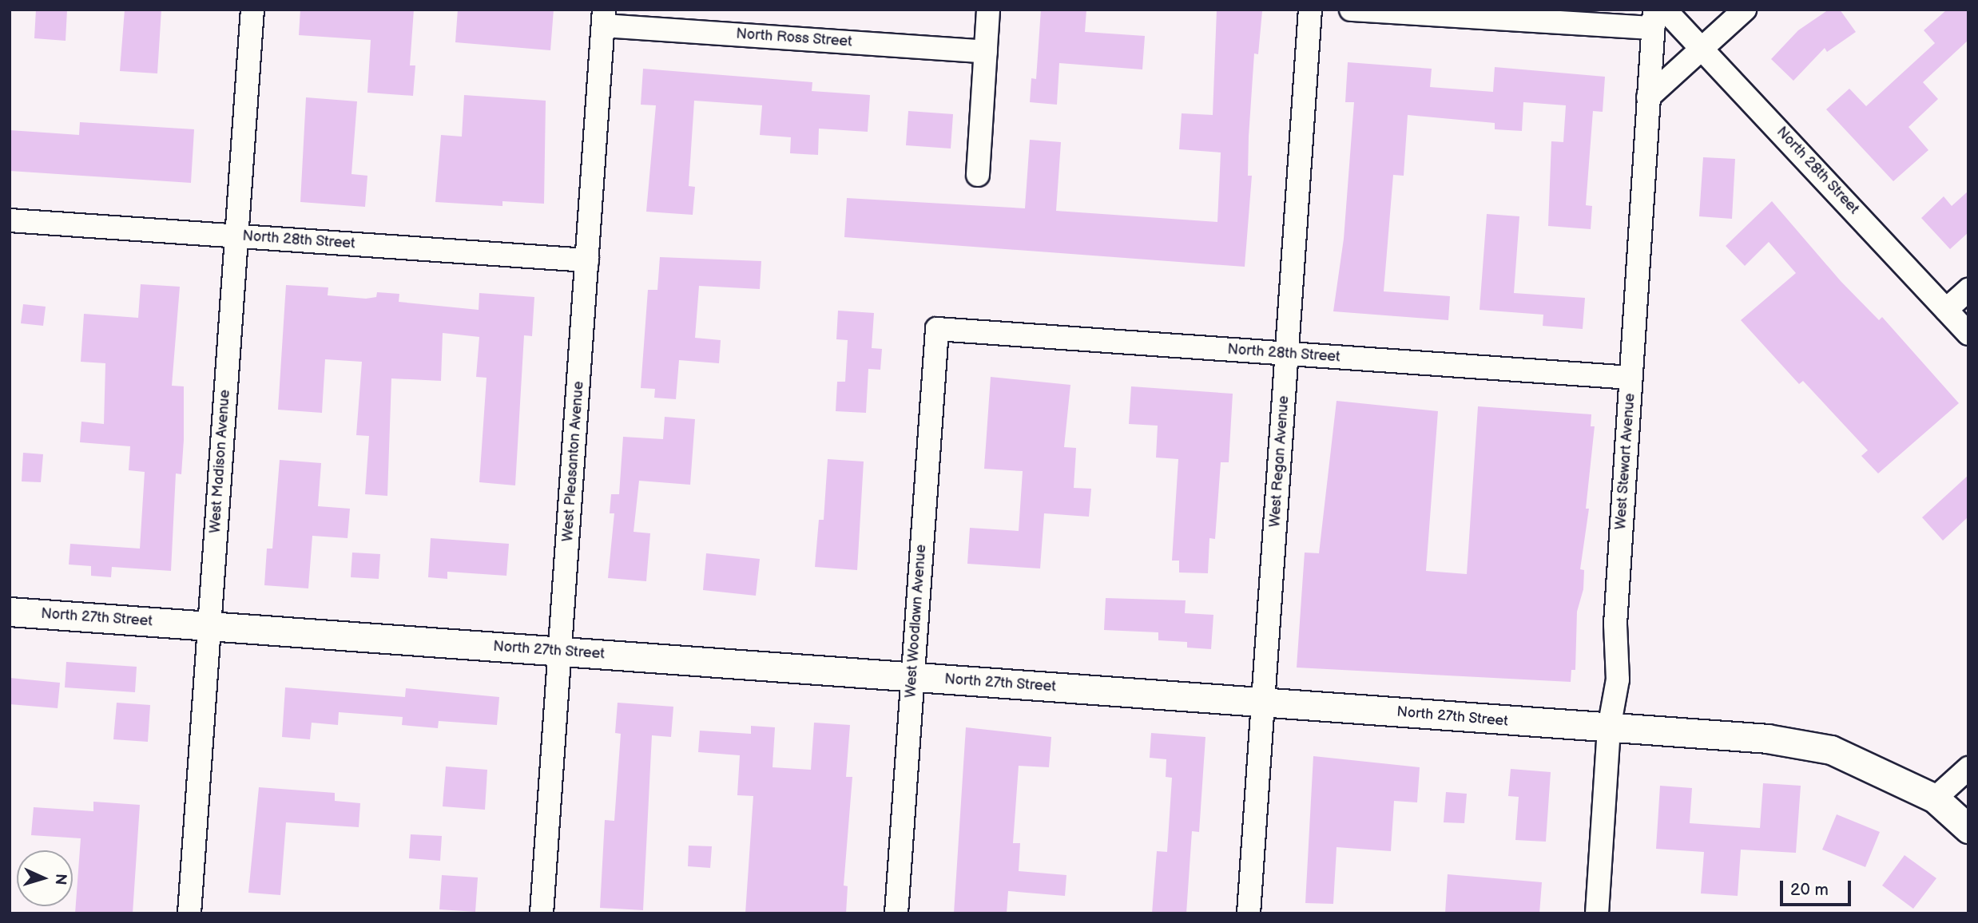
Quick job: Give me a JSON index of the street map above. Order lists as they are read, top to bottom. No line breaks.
{"streets":{"street":["North Ross Street","North 28th Street","West Madison Avenue","West Pleasanton Avenue","West Regan Avenue","West Stewart Avenue","North 27th Street","West Woodlawn Avenue"]},"crossings":[["North Ross Street","West Pleasanton Avenue"],["North 28th Street","West Madison Avenue"],["North 28th Street","West Pleasanton Avenue"],["North 28th Street","West Regan Avenue"],["North 28th Street","West Stewart Avenue"],["North 28th Street","West Woodlawn Avenue"],["West Madison Avenue","North 27th Street"],["West Pleasanton Avenue","North 27th Street"],["West Regan Avenue","North 27th Street"],["West Stewart Avenue","North 27th Street"],["North 27th Street","West Woodlawn Avenue"]],"scale_bar":"20 m","north":"right"}
